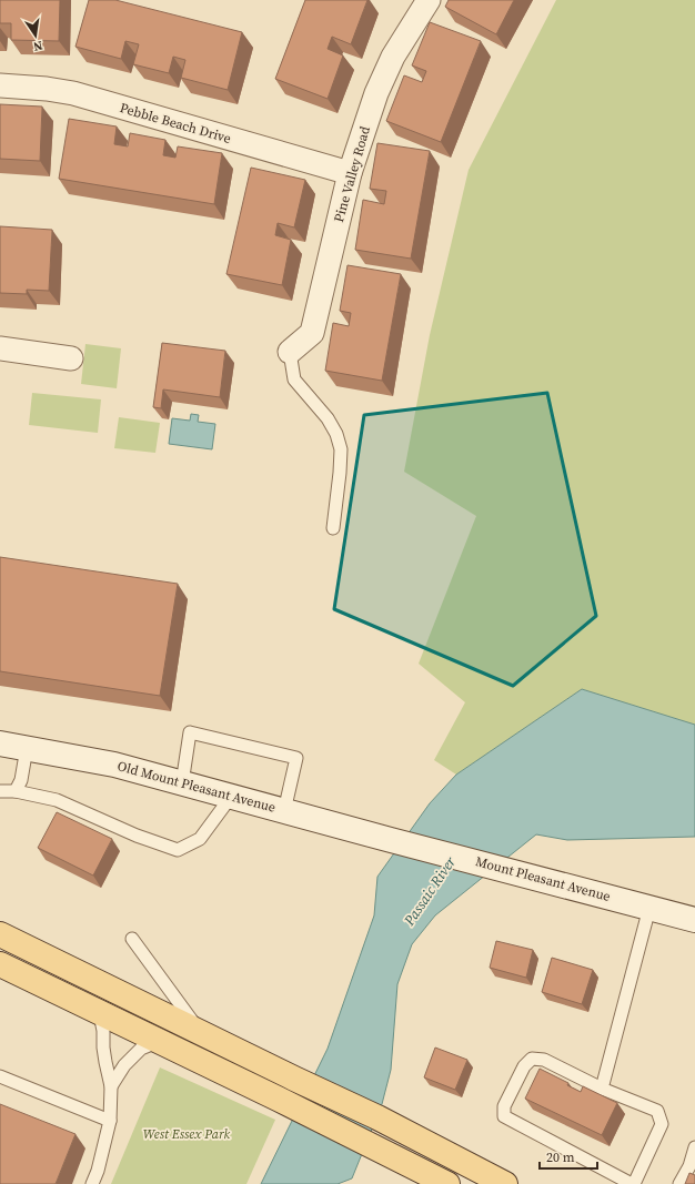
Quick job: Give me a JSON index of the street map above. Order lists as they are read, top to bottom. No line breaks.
{"streets":{"street":["Pebble Beach Drive","Pine Valley Road","Old Mount Pleasant Avenue","Mount Pleasant Avenue"]},"crossings":[["Pebble Beach Drive","Pine Valley Road"],["Old Mount Pleasant Avenue","Mount Pleasant Avenue"]],"water":["Passaic River"],"parks":["West Essex Park"],"scale_bar":"20 m","north":"bottom"}
